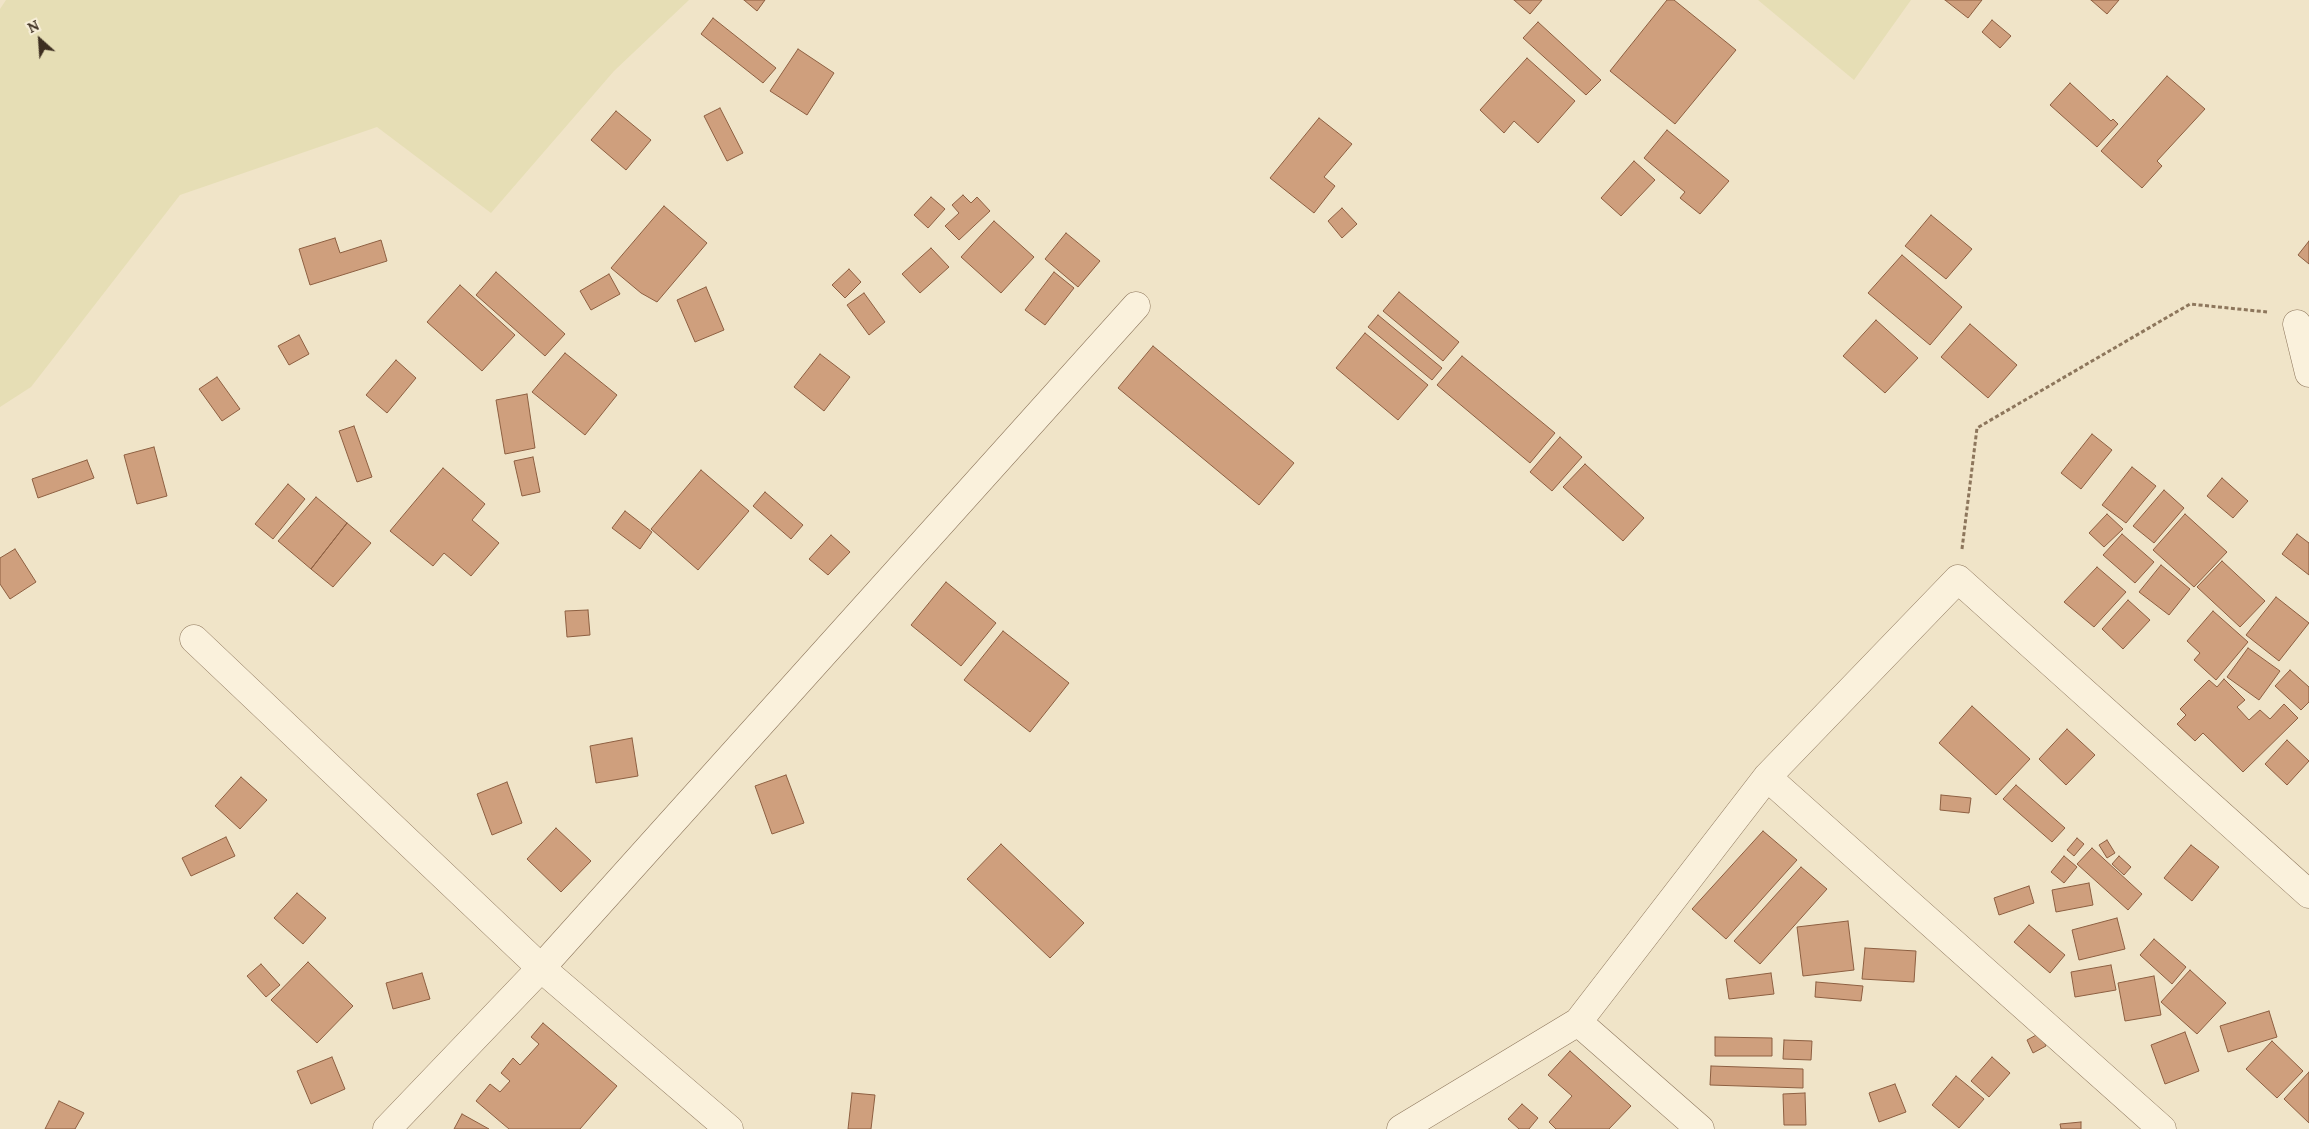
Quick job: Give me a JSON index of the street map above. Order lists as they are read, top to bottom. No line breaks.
{"north":"top left"}
